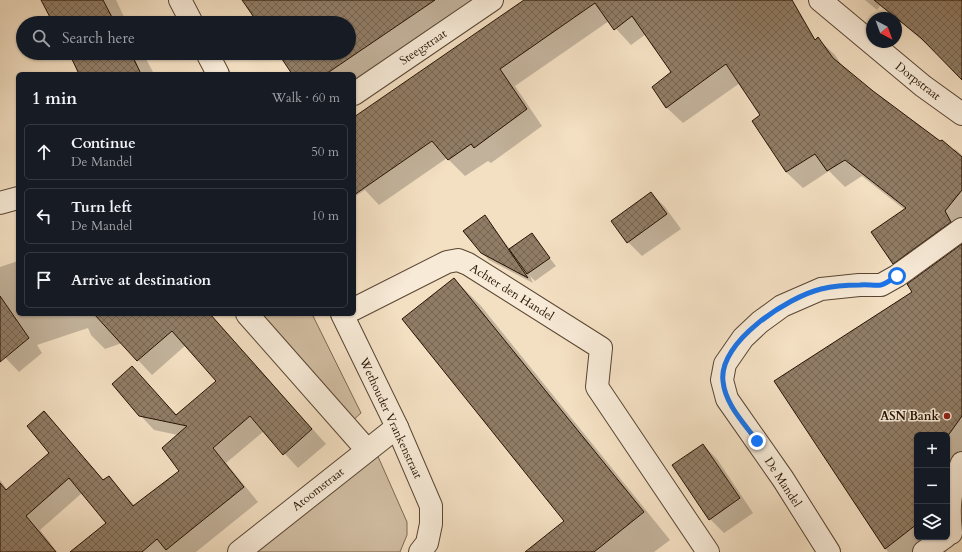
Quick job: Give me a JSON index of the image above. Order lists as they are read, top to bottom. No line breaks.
{"streets":{"street":["Steegstraat","Dorpstraat","Achter den Handel","Wethouder Vrankenstraat","De Mandel","Atoomstraat"]},"crossings":[["Wethouder Vrankenstraat","Atoomstraat"]],"places":["ASN Bank"],"north":"bottom right","page":{"search":"Search here","heading":["1 min","Walk · 60 m"],"list":[["Continue","De Mandel","50 m"],["Turn left","De Mandel","10 m"],"Arrive at destination"],"map_buttons":["+","−"]}}
